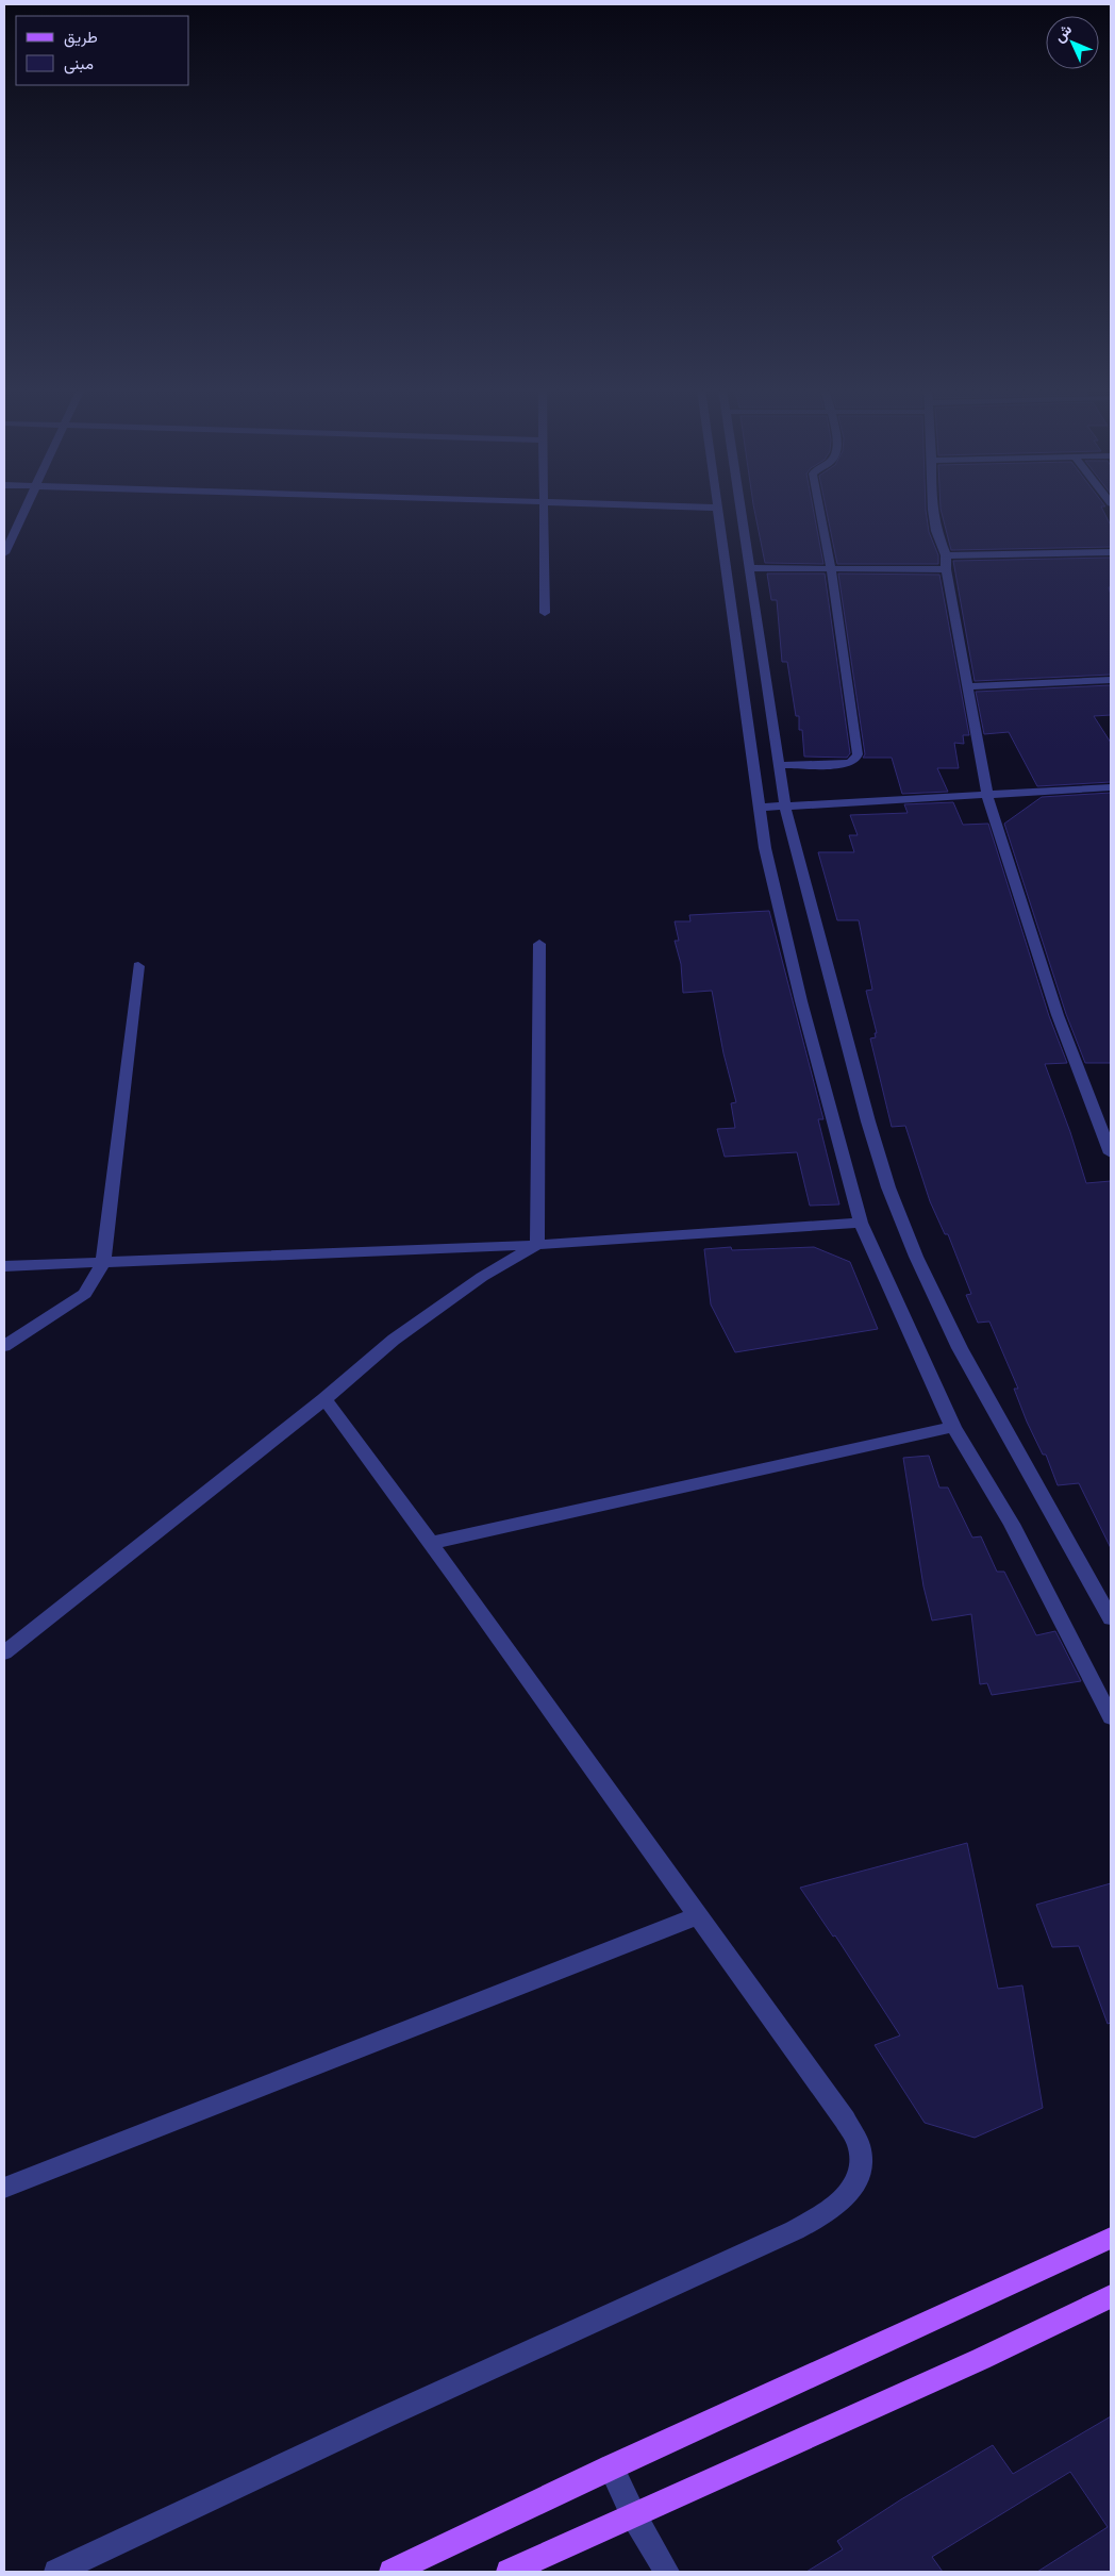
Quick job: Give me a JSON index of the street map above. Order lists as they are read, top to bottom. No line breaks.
{"legend":["طريق","مبنى"],"north":"top left"}
